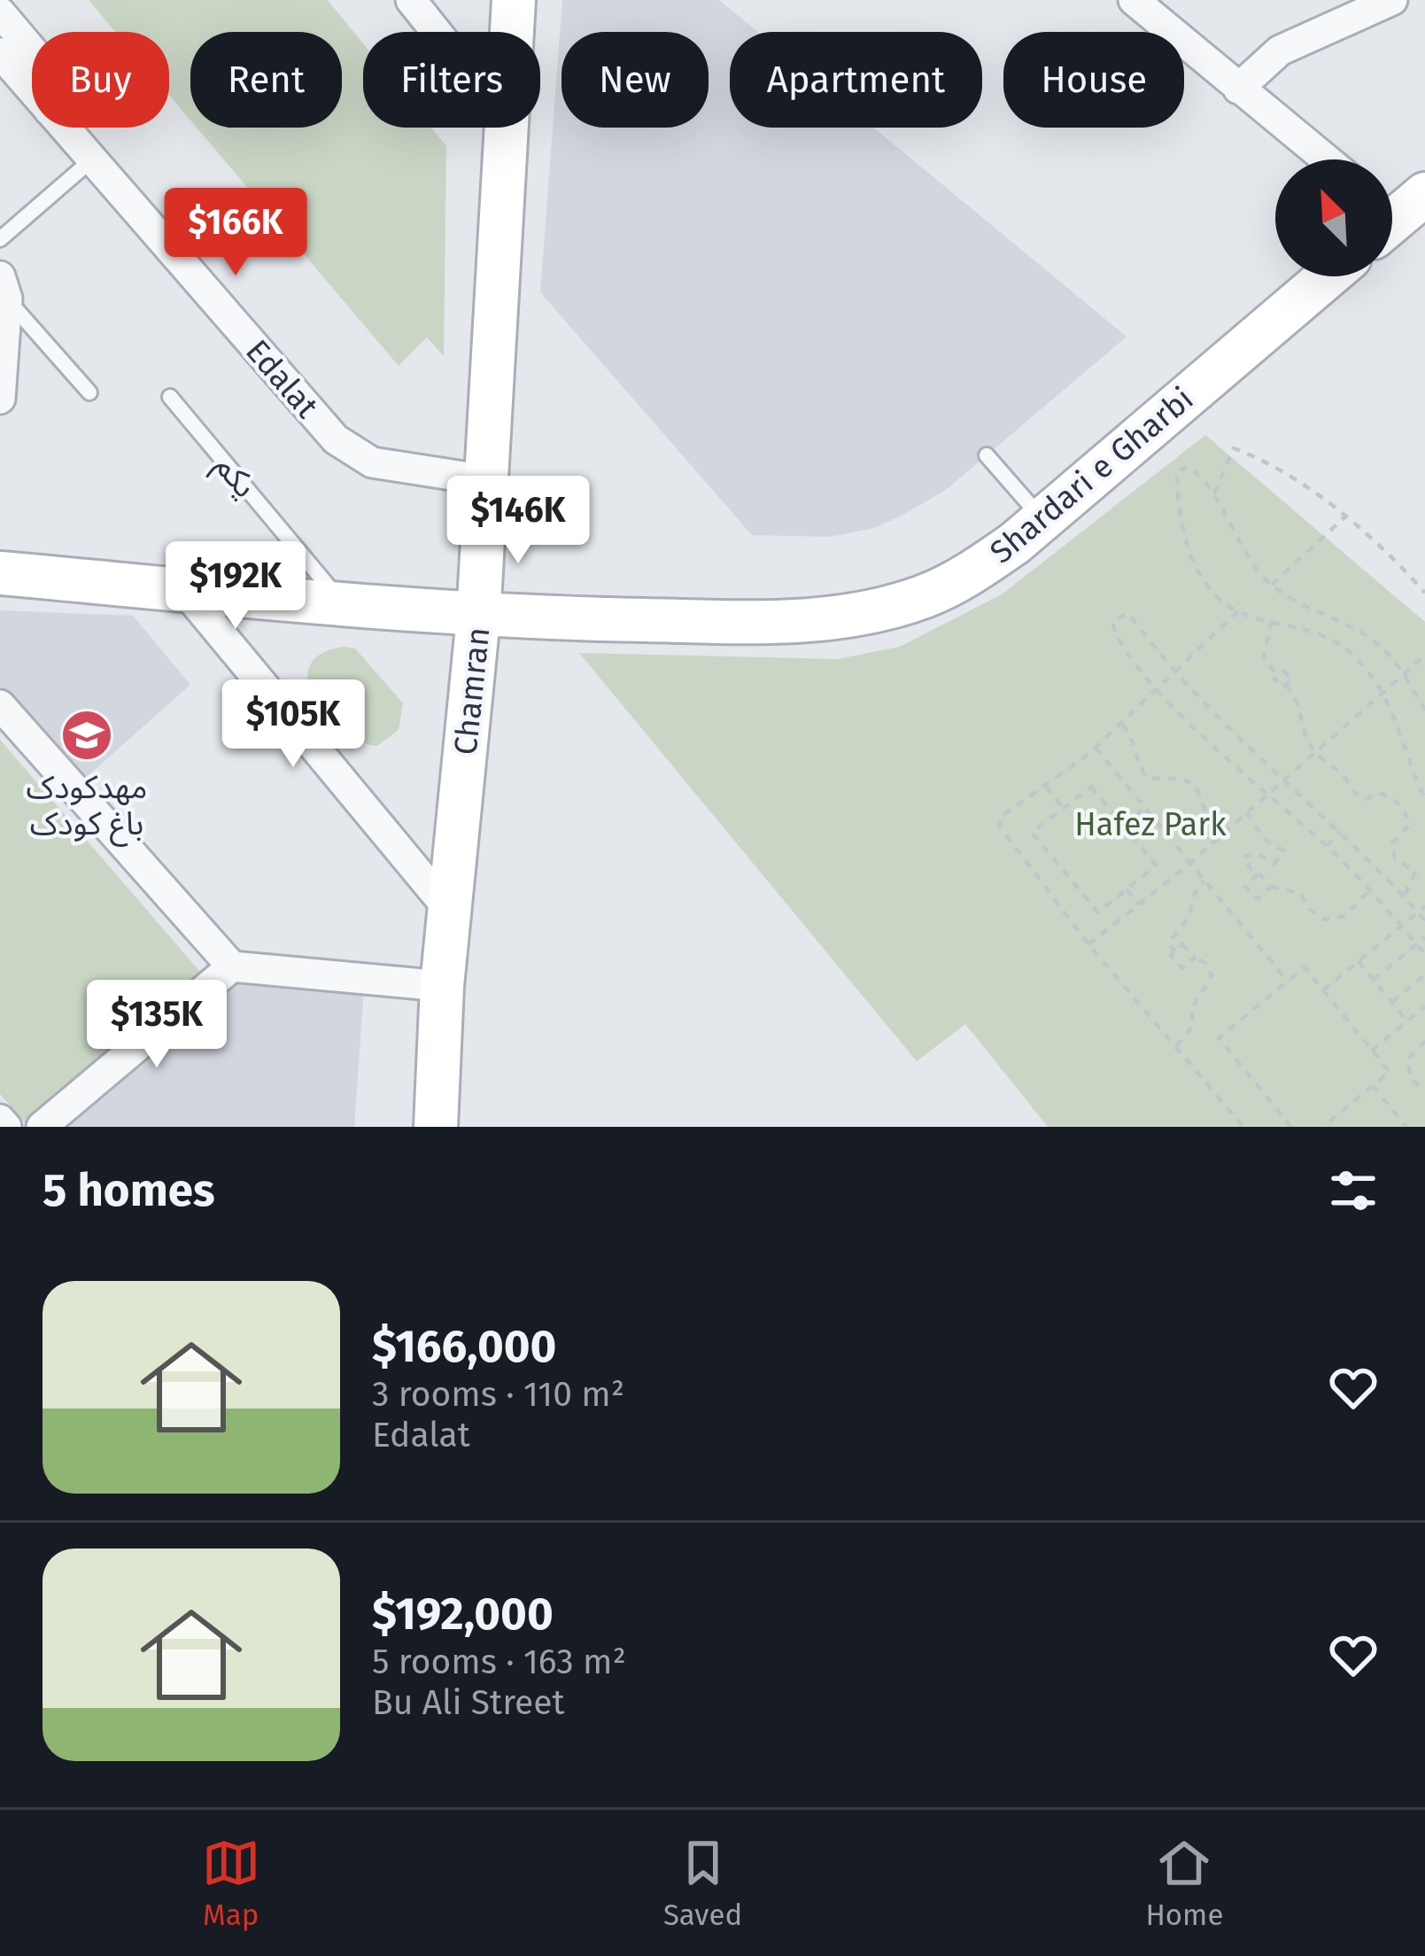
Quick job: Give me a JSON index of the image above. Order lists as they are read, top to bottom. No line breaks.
{"streets":{"street":["Edalat","Shardari e Gharbi","Chamran"],"lane":["یکم"]},"crossings":[["Edalat","Chamran"],["Shardari e Gharbi","یکم"],["Shardari e Gharbi","Chamran"]],"parks":["Hafez Park"],"places":{"school or university":["مهدکودک باغ کودک"]},"north":"top left","page":{"chip":["Buy","Rent","Filters","New","Apartment","House"],"price":["$166K","$146K","$192K","$105K","$135K"],"heading":"5 homes","list":[{"name":"$166,000","note":"3 rooms · 110 m² · Edalat"},{"name":"$192,000","note":"5 rooms · 163 m² · Bu Ali Street"}],"tabs":["Map","Saved","Home"]}}
